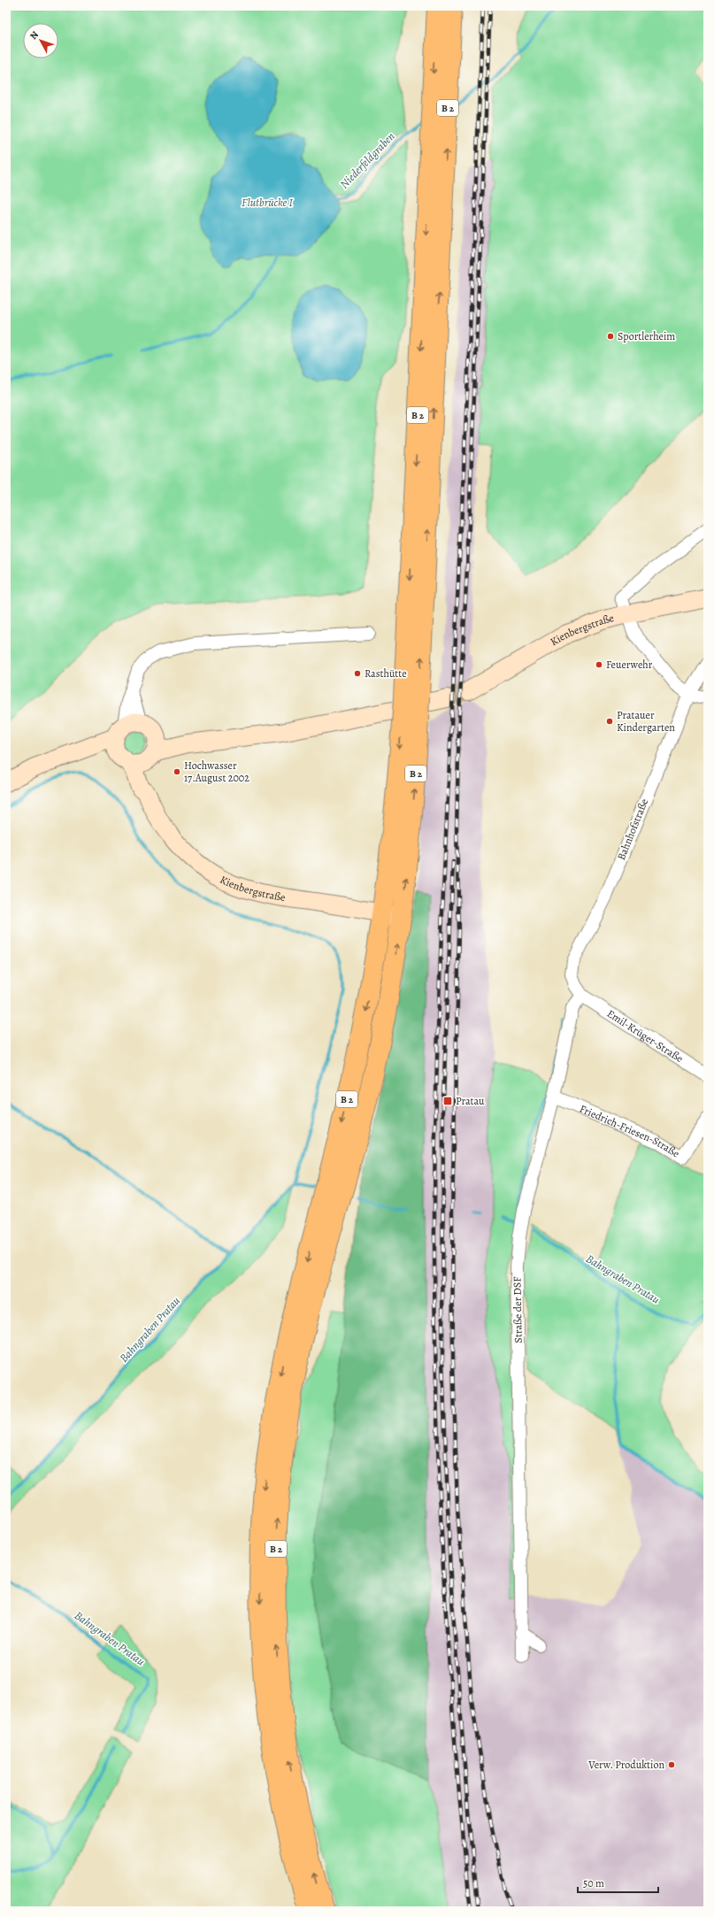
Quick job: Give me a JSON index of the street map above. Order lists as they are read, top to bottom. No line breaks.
{"streets":{"main road":["B 2"],"street":["Kienbergstraße","Bahnhofstraße","Emil-Krüger-Straße","Friedrich-Friesen-Straße","Straße der DSF"]},"crossings":[["B 2","Kienbergstraße"],["Bahnhofstraße","Emil-Krüger-Straße"],["Bahnhofstraße","Straße der DSF"],["Emil-Krüger-Straße","Straße der DSF"],["Friedrich-Friesen-Straße","Straße der DSF"]],"water":["Niederfeldgraben","Flutbrücke I","Bahngraben Pratau"],"places":{"other":["Sportlerheim","Feuerwehr","Rasthütte","Pratauer Kindergarten","Hochwasser 17.August 2002","Verw. Produktion"],"transit":["Pratau"]},"scale_bar":"50 m","north":"top left"}
